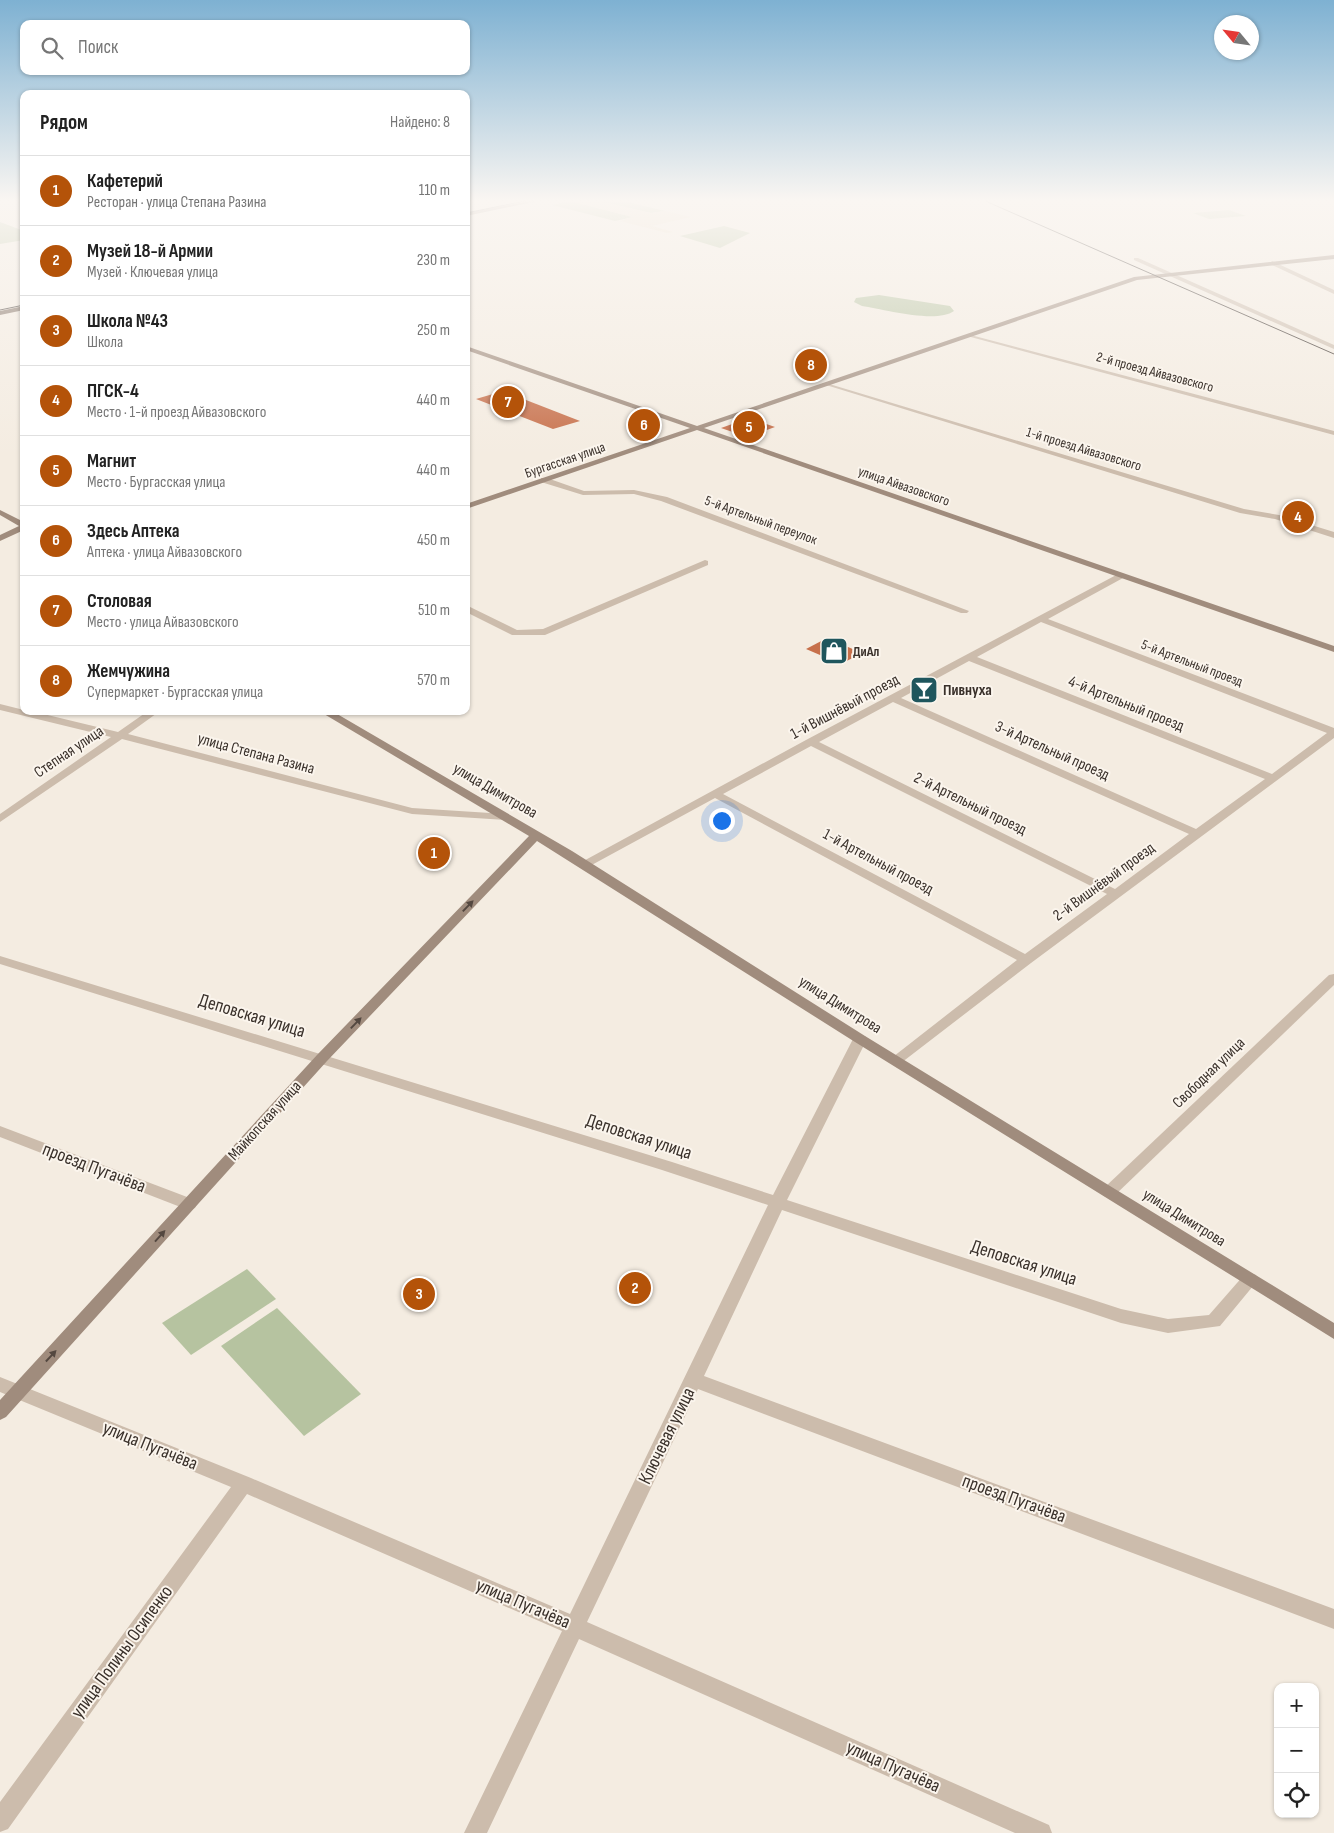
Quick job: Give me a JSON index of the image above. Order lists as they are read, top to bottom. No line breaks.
{"streets":{"street":["2-й проезд Айвазовского","1-й проезд Айвазовского","Бургасская улица","улица Айвазовского","5-й Артельный переулок","5-й Артельный проезд","4-й Артельный проезд","1-й Вишнёвый проезд","3-й Артельный проезд","Степная улица","улица Степана Разина","улица Димитрова","2-й Артельный проезд","1-й Артельный проезд","2-й Вишнёвый проезд","Деповская улица","Свободная улица","Майкопская улица","проезд Пугачёва","Ключевая улица","улица Пугачёва","улица Полины Осипенко"]},"crossings":[["2-й проезд Айвазовского","Бургасская улица"],["1-й проезд Айвазовского","Бургасская улица"],["Бургасская улица","улица Айвазовского"],["Бургасская улица","5-й Артельный переулок"],["улица Айвазовского","1-й Вишнёвый проезд"],["5-й Артельный проезд","1-й Вишнёвый проезд"],["5-й Артельный проезд","2-й Вишнёвый проезд"],["4-й Артельный проезд","1-й Вишнёвый проезд"],["4-й Артельный проезд","2-й Вишнёвый проезд"],["1-й Вишнёвый проезд","3-й Артельный проезд"],["1-й Вишнёвый проезд","улица Димитрова"],["1-й Вишнёвый проезд","2-й Артельный проезд"],["1-й Вишнёвый проезд","1-й Артельный проезд"],["3-й Артельный проезд","2-й Вишнёвый проезд"],["Степная улица","улица Степана Разина"],["улица Степана Разина","улица Димитрова"],["улица Димитрова","2-й Вишнёвый проезд"],["улица Димитрова","Деповская улица"],["улица Димитрова","Свободная улица"],["улица Димитрова","Майкопская улица"],["улица Димитрова","Ключевая улица"],["2-й Артельный проезд","2-й Вишнёвый проезд"],["1-й Артельный проезд","2-й Вишнёвый проезд"],["Деповская улица","Майкопская улица"],["Деповская улица","Ключевая улица"],["Майкопская улица","проезд Пугачёва"],["Майкопская улица","улица Пугачёва"],["проезд Пугачёва","Ключевая улица"],["Ключевая улица","улица Пугачёва"],["улица Пугачёва","улица Полины Осипенко"]],"one_way":["Майкопская улица"],"places":{"shop":["ДиАл"],"bar":["Пивнуха"]},"north":"top left","page":{"search":"Поиск","heading":["Рядом","Найдено: 8"],"list":[{"mark":"1","name":"Кафетерий","note":"Ресторан · улица Степана Разина","value":"110 m"},{"mark":"2","name":"Музей 18-й Армии","note":"Музей · Ключевая улица","value":"230 m"},{"mark":"3","name":"Школа №43","note":"Школа","value":"250 m"},{"mark":"4","name":"ПГСК-4","note":"Место · 1-й проезд Айвазовского","value":"440 m"},{"mark":"5","name":"Магнит","note":"Место · Бургасская улица","value":"440 m"},{"mark":"6","name":"Здесь Аптека","note":"Аптека · улица Айвазовского","value":"450 m"},{"mark":"7","name":"Столовая","note":"Место · улица Айвазовского","value":"510 m"},{"mark":"8","name":"Жемчужина","note":"Супермаркет · Бургасская улица","value":"570 m"}],"pins":["8","7","6","5","4","1","2","3"],"map_buttons":["+","−"]}}
